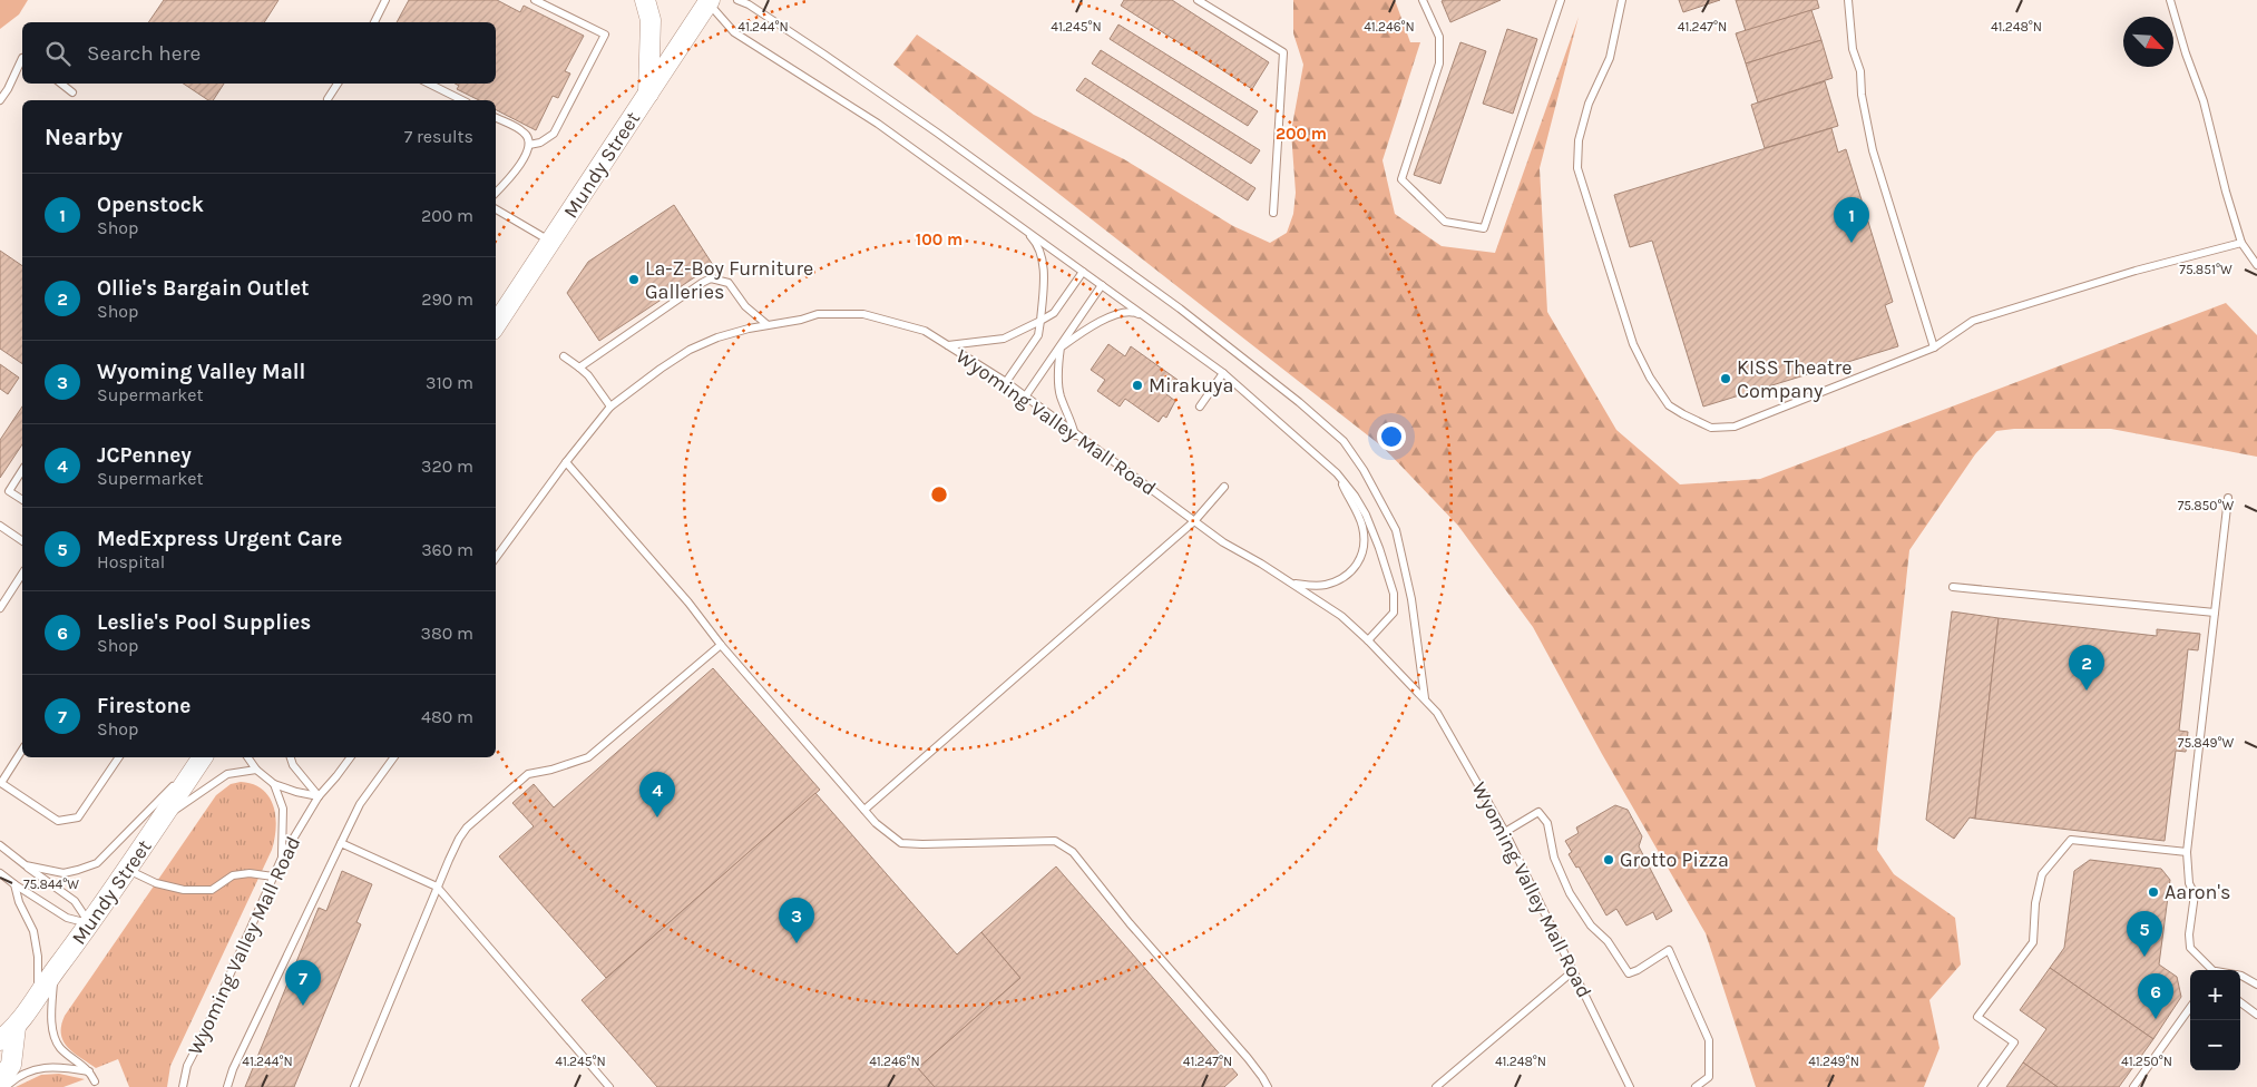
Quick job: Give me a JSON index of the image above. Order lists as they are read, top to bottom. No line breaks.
{"streets":{"main road":["Mundy Street"],"lane":["Wyoming Valley Mall Road"]},"places":["La-Z-Boy Furniture Galleries","KISS Theatre Company","Mirakuya","Grotto Pizza","Aaron's"],"north":"bottom right","page":{"search":"Search here","heading":["Nearby","7 results"],"list":[{"mark":"1","name":"Openstock","note":"Shop","value":"200 m"},{"mark":"2","name":"Ollie's Bargain Outlet","note":"Shop","value":"290 m"},{"mark":"3","name":"Wyoming Valley Mall","note":"Supermarket","value":"310 m"},{"mark":"4","name":"JCPenney","note":"Supermarket","value":"320 m"},{"mark":"5","name":"MedExpress Urgent Care","note":"Hospital","value":"360 m"},{"mark":"6","name":"Leslie's Pool Supplies","note":"Shop","value":"380 m"},{"mark":"7","name":"Firestone","note":"Shop","value":"480 m"}],"pins":["1","2","4","3","5","7","6"],"map_buttons":["+","−"]},"coordinates":["41.244°N","41.245°N","41.246°N","41.247°N","41.248°N","75.851°W","75.850°W","75.849°W","75.844°W","41.249°N","41.250°N"],"rings":["200 m","100 m"]}
